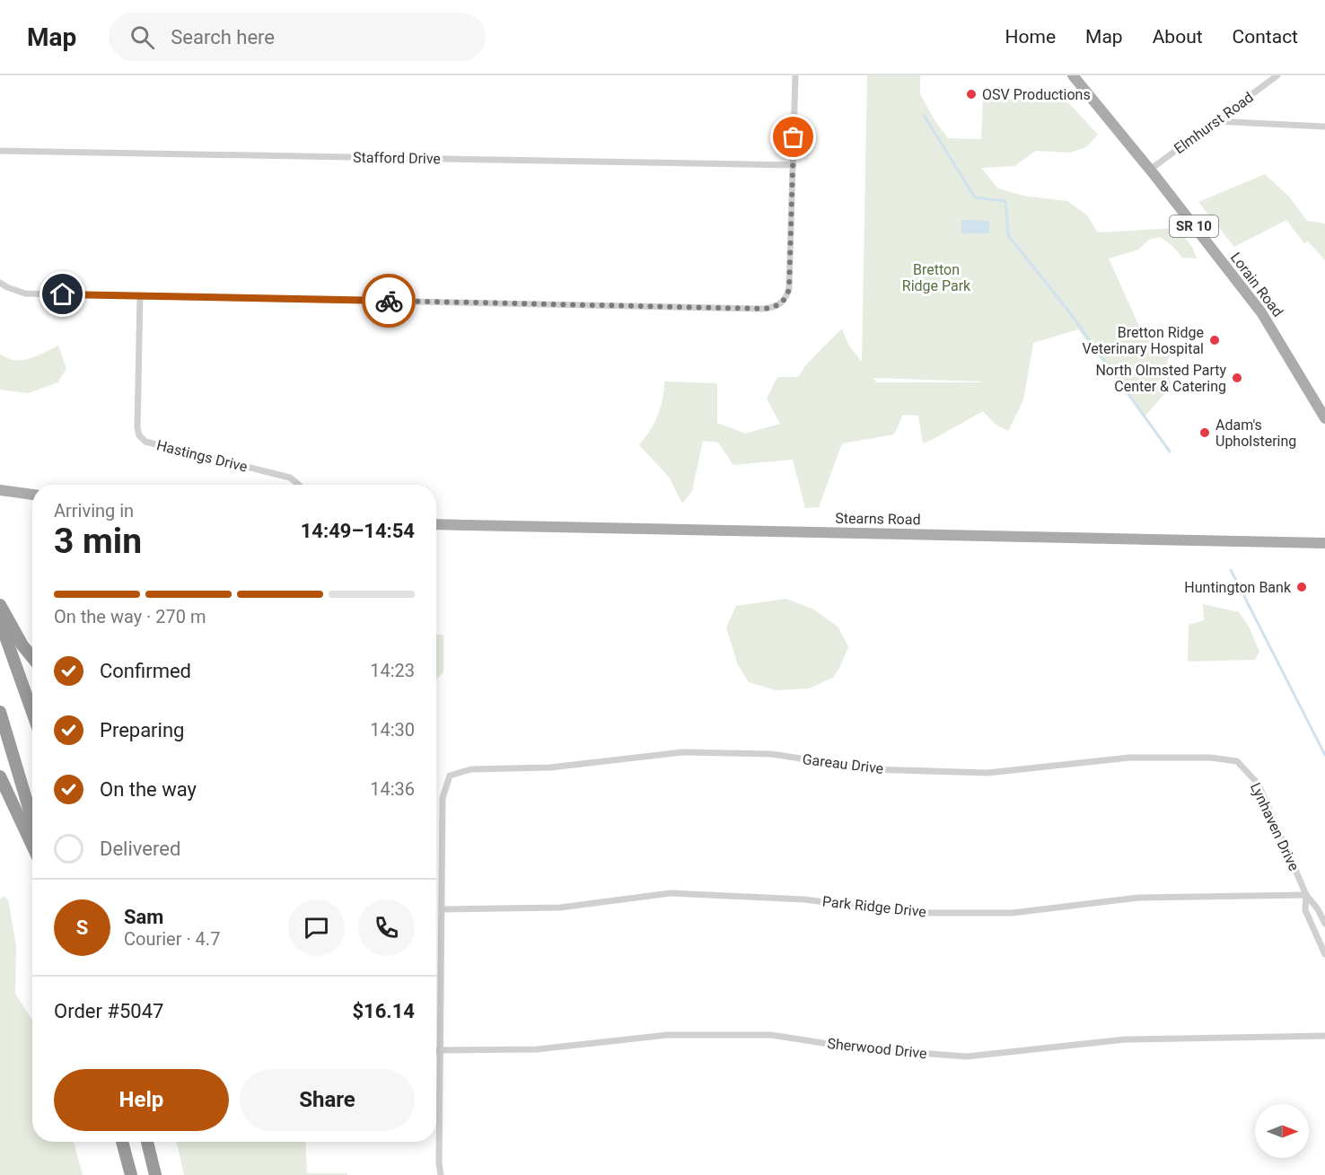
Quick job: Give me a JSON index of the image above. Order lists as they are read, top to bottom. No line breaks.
{"streets":{"main road":["SR 10","Lorain Road","Stearns Road"],"street":["Elmhurst Road","Stafford Drive","Hastings Drive","Gareau Drive","Lynhaven Drive","Park Ridge Drive","Sherwood Drive"]},"crossings":[["Elmhurst Road","Lorain Road"],["Gareau Drive","Lynhaven Drive"],["Gareau Drive","Park Ridge Drive"],["Lynhaven Drive","Park Ridge Drive"]],"parks":["Bretton Ridge Park"],"places":["OSV Productions","Bretton Ridge Veterinary Hospital","North Olmsted Party Center & Catering","Adam's Upholstering","Huntington Bank"],"north":"right","page":{"header":"Map","search":"Search here","nav":["Home","Map","About","Contact"],"heading":["3 min","Arriving in","14:49–14:54"],"panel":["Sam","Courier · 4.7","Order #5047","$16.14"],"bar":"On the way · 270 m","list":[["Confirmed","14:23"],["Preparing","14:30"],["On the way","14:36"],"Delivered"],"round":"S","buttons":["Help","Share"]}}
